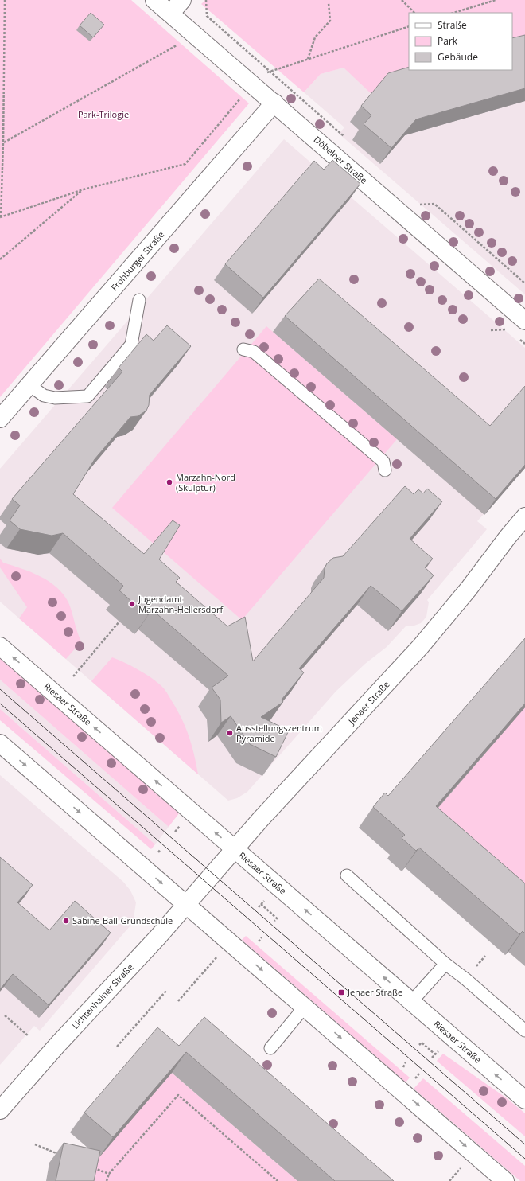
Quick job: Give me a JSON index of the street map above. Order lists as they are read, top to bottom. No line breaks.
{"streets":{"street":["Döbelner Straße","Frohburger Straße","Jenaer Straße","Riesaer Straße","Lichtenhainer Straße"]},"crossings":[["Döbelner Straße","Frohburger Straße"],["Jenaer Straße","Riesaer Straße"],["Jenaer Straße","Lichtenhainer Straße"]],"parks":["Park-Trilogie"],"places":{"other":["Marzahn-Nord (Skulptur)","Jugendamt Marzahn-Hellersdorf","Ausstellungszentrum Pyramide","Sabine-Ball-Grundschule"],"transit":["Jenaer Straße"]},"legend":["Straße","Park","Gebäude"]}
